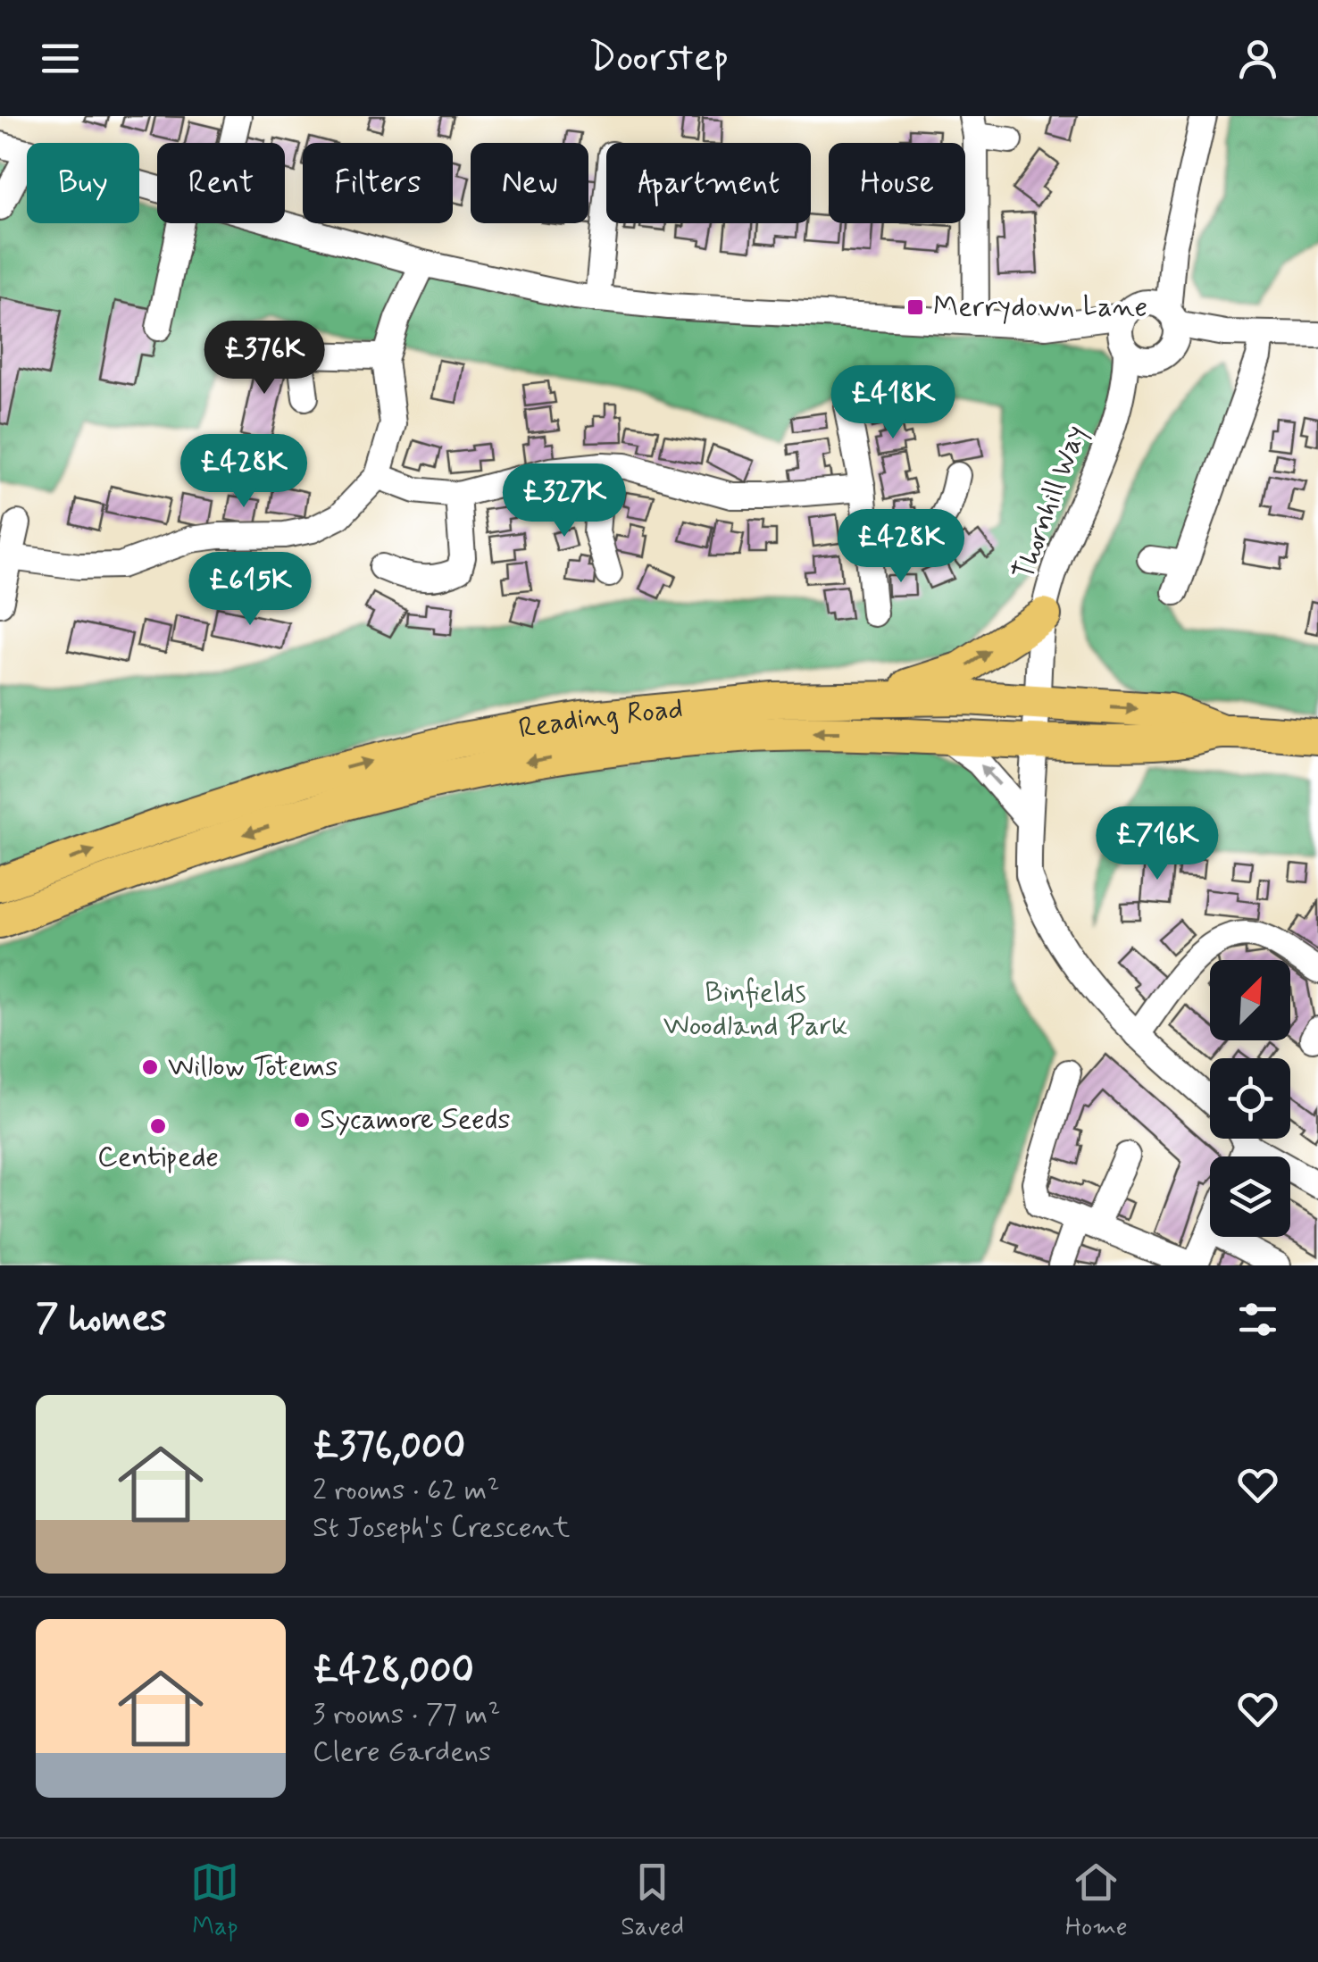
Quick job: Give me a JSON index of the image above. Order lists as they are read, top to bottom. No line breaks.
{"streets":{"highway":["Reading Road"],"street":["Thornhill Way"]},"crossings":[["Thornhill Way","Reading Road"]],"parks":["Binfields Woodland Park"],"places":{"transit":["Merrydown Lane"],"other":["Willow Totems","Sycamore Seeds","Centipede"]},"north":"top right","page":{"header":"Doorstep","chip":["Buy","Rent","Filters","New","Apartment","House"],"price":["£376K","£418K","£428K","£327K","£428K","£615K","£716K"],"heading":"7 homes","list":[{"name":"£376,000","note":"2 rooms · 62 m² · St Joseph's Crescent"},{"name":"£428,000","note":"3 rooms · 77 m² · Clere Gardens"}],"tabs":["Map","Saved","Home"]}}
